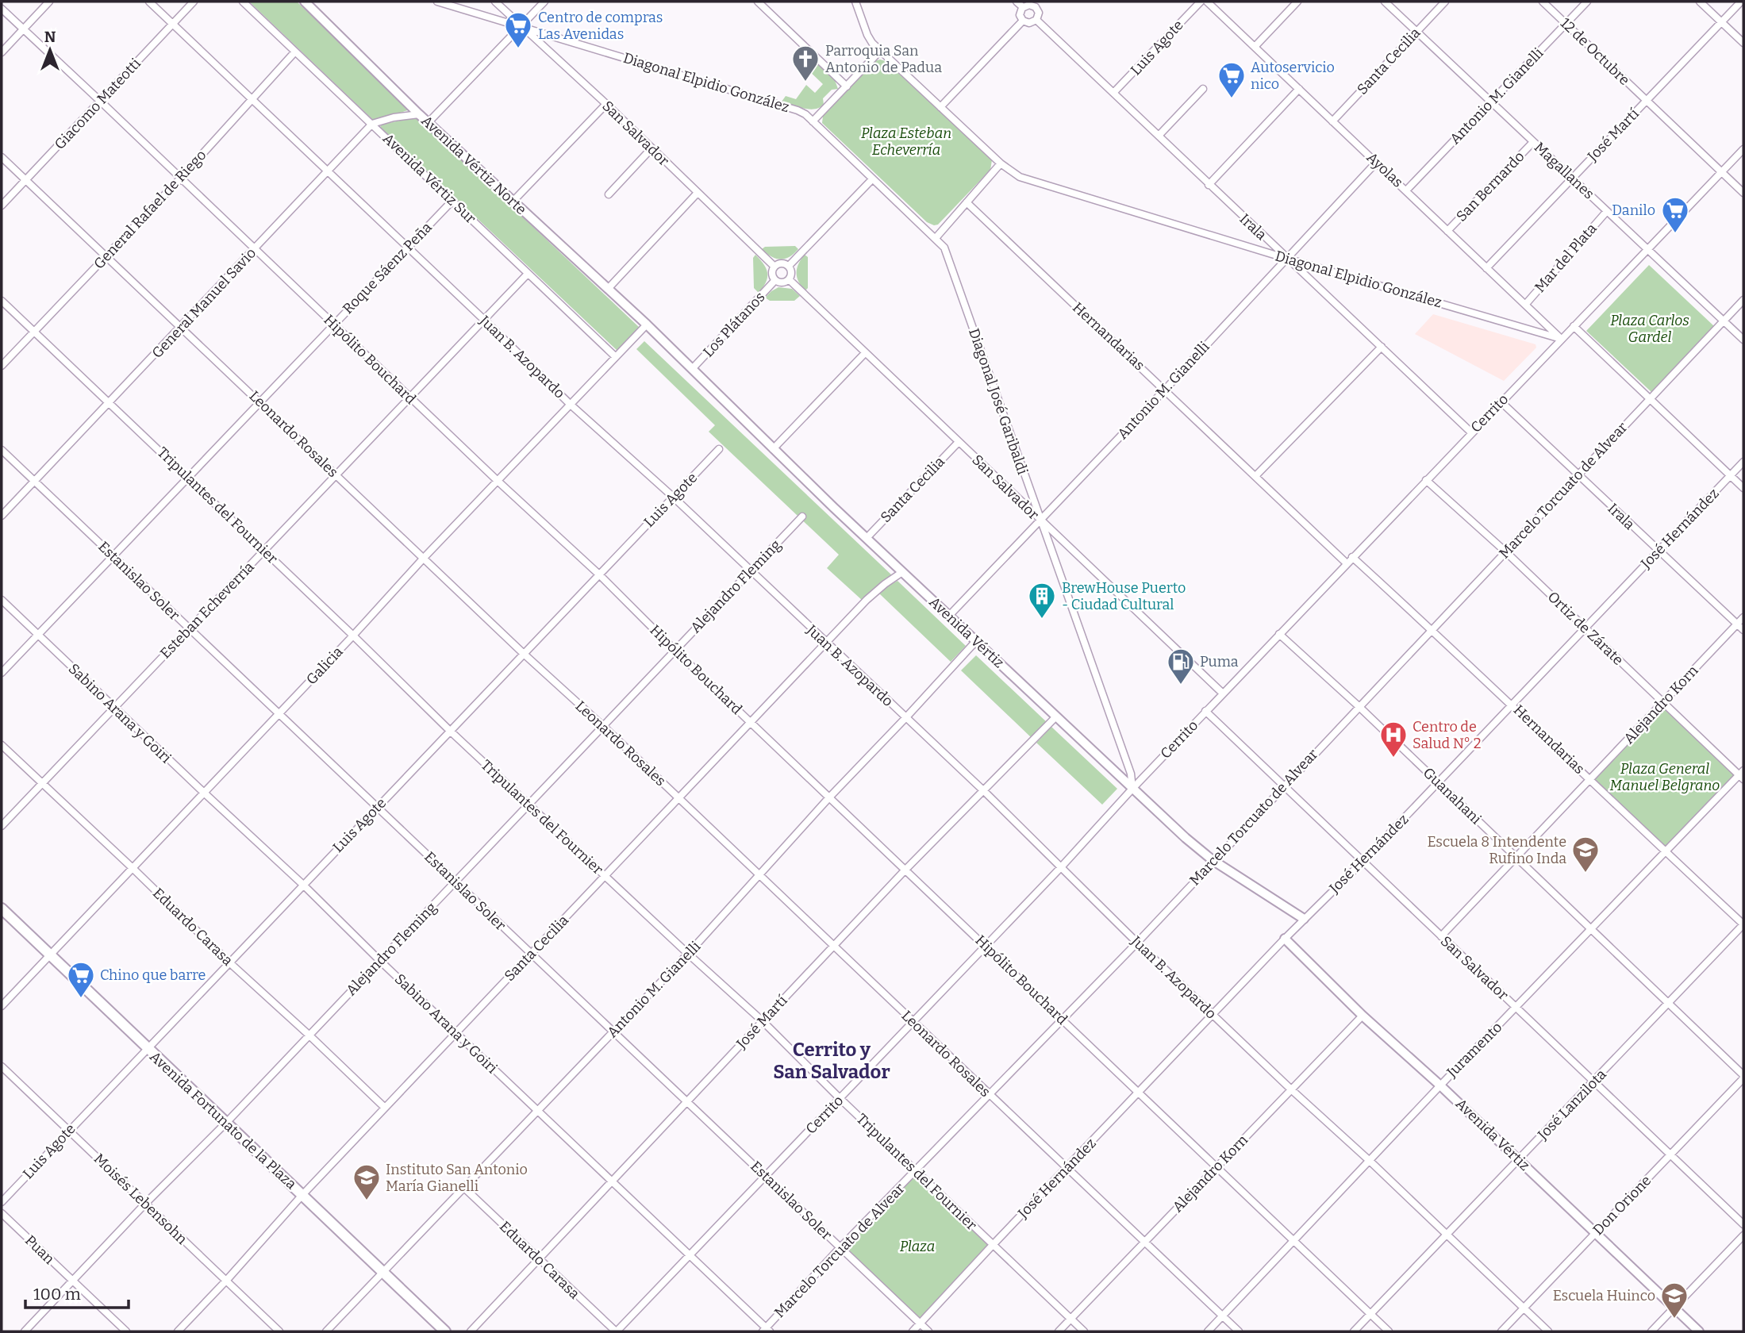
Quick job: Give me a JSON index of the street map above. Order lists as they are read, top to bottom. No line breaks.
{"streets":{"main road":["Avenida Fortunato de la Plaza"],"street":["Luis Agote","12 de Octubre","Santa Cecilia","Diagonal Elpidio González","Antonio M. Gianelli","Giacomo Mateotti","San Salvador","José Martí","Avenida Vértiz Norte","Ayolas","Magallanes","Avenida Vértiz Sur","San Bernardo","General Rafael de Riego","Irala","Mar del Plata","Roque Sáenz Peña","General Manuel Savio","Los Plátanos","Hernandarias","Juan B. Azopardo","Hipólito Bouchard","Diagonal José Garibaldi","Cerrito","Leonardo Rosales","Marcelo Torcuato de Alvear","Tripulantes del Fournier","José Hernández","Estanislao Soler","Alejandro Fleming","Esteban Echeverría","Ortiz de Zárate","Avenida Vértiz","Galicia","Alejandro Korn","Sabino Arana y Goiri","Guanahani","Eduardo Carasa","Juramento","José Lanzilota","Moisés Lebensohn","Don Orione","Puan"]},"crossings":[["Luis Agote","Irala"],["Luis Agote","Juan B. Azopardo"],["Luis Agote","Hipólito Bouchard"],["Luis Agote","Leonardo Rosales"],["Luis Agote","Tripulantes del Fournier"],["Luis Agote","Estanislao Soler"],["Luis Agote","Sabino Arana y Goiri"],["Luis Agote","Eduardo Carasa"],["Luis Agote","Avenida Fortunato de la Plaza"],["Luis Agote","Moisés Lebensohn"],["12 de Octubre","Antonio M. Gianelli"],["12 de Octubre","José Martí"],["12 de Octubre","Cerrito"],["Santa Cecilia","San Salvador"],["Santa Cecilia","Ayolas"],["Santa Cecilia","Magallanes"],["Santa Cecilia","Juan B. Azopardo"],["Santa Cecilia","Hipólito Bouchard"],["Santa Cecilia","Leonardo Rosales"],["Santa Cecilia","Tripulantes del Fournier"],["Santa Cecilia","Estanislao Soler"],["Santa Cecilia","Avenida Vértiz"],["Santa Cecilia","Sabino Arana y Goiri"],["Santa Cecilia","Eduardo Carasa"],["Santa Cecilia","Avenida Fortunato de la Plaza"],["Santa Cecilia","Moisés Lebensohn"],["Diagonal Elpidio González","Antonio M. Gianelli"],["Diagonal Elpidio González","San Salvador"],["Diagonal Elpidio González","Ayolas"],["Diagonal Elpidio González","Irala"],["Diagonal Elpidio González","Cerrito"],["Antonio M. Gianelli","San Salvador"],["Antonio M. Gianelli","Ayolas"],["Antonio M. Gianelli","Magallanes"],["Antonio M. Gianelli","Irala"],["Antonio M. Gianelli","Hernandarias"],["Antonio M. Gianelli","Juan B. Azopardo"],["Antonio M. Gianelli","Hipólito Bouchard"],["Antonio M. Gianelli","Diagonal José Garibaldi"],["Antonio M. Gianelli","Leonardo Rosales"],["Antonio M. Gianelli","Tripulantes del Fournier"],["Antonio M. Gianelli","Estanislao Soler"],["Antonio M. Gianelli","Avenida Vértiz"],["Antonio M. Gianelli","Sabino Arana y Goiri"],["Antonio M. Gianelli","Eduardo Carasa"],["Antonio M. Gianelli","Avenida Fortunato de la Plaza"],["Giacomo Mateotti","Juan B. Azopardo"],["Giacomo Mateotti","Hipólito Bouchard"],["Giacomo Mateotti","Leonardo Rosales"],["San Salvador","Los Plátanos"],["San Salvador","Diagonal José Garibaldi"],["San Salvador","Cerrito"],["San Salvador","Marcelo Torcuato de Alvear"],["San Salvador","José Hernández"],["San Salvador","Alejandro Korn"],["San Salvador","Juramento"],["San Salvador","José Lanzilota"],["San Salvador","Don Orione"],["José Martí","Ayolas"],["José Martí","Magallanes"],["José Martí","Juan B. Azopardo"],["José Martí","Hipólito Bouchard"],["José Martí","Leonardo Rosales"],["José Martí","Tripulantes del Fournier"],["José Martí","Estanislao Soler"],["José Martí","Avenida Vértiz"],["José Martí","Sabino Arana y Goiri"],["José Martí","Eduardo Carasa"],["Avenida Vértiz Norte","Avenida Vértiz"],["Avenida Vértiz Norte","Galicia"],["Ayolas","San Bernardo"],["Ayolas","Mar del Plata"],["Ayolas","Cerrito"],["Magallanes","San Bernardo"],["Magallanes","Mar del Plata"],["Magallanes","Cerrito"],["Magallanes","Marcelo Torcuato de Alvear"],["Avenida Vértiz Sur","General Rafael de Riego"],["Avenida Vértiz Sur","Roque Sáenz Peña"],["Avenida Vértiz Sur","General Manuel Savio"],["Avenida Vértiz Sur","Esteban Echeverría"],["Avenida Vértiz Sur","Galicia"],["General Rafael de Riego","Juan B. Azopardo"],["General Rafael de Riego","Hipólito Bouchard"],["General Rafael de Riego","Leonardo Rosales"],["General Rafael de Riego","Tripulantes del Fournier"],["Irala","Cerrito"],["Irala","Marcelo Torcuato de Alvear"],["Irala","José Hernández"],["Irala","Alejandro Korn"],["Roque Sáenz Peña","Juan B. Azopardo"],["Roque Sáenz Peña","Hipólito Bouchard"],["Roque Sáenz Peña","Leonardo Rosales"],["Roque Sáenz Peña","Tripulantes del Fournier"],["Roque Sáenz Peña","Estanislao Soler"],["Roque Sáenz Peña","Sabino Arana y Goiri"],["General Manuel Savio","Juan B. Azopardo"],["General Manuel Savio","Hipólito Bouchard"],["General Manuel Savio","Leonardo Rosales"],["General Manuel Savio","Tripulantes del Fournier"],["General Manuel Savio","Estanislao Soler"],["Los Plátanos","Avenida Vértiz"],["Hernandarias","Cerrito"],["Hernandarias","Marcelo Torcuato de Alvear"],["Hernandarias","José Hernández"],["Hernandarias","Alejandro Korn"],["Hernandarias","Juramento"],["Hernandarias","José Lanzilota"],["Juan B. Azopardo","Cerrito"],["Juan B. Azopardo","Marcelo Torcuato de Alvear"],["Juan B. Azopardo","José Hernández"],["Juan B. Azopardo","Alejandro Fleming"],["Juan B. Azopardo","Esteban Echeverría"],["Juan B. Azopardo","Galicia"],["Juan B. Azopardo","Alejandro Korn"],["Juan B. Azopardo","Juramento"],["Juan B. Azopardo","José Lanzilota"],["Juan B. Azopardo","Don Orione"],["Hipólito Bouchard","Cerrito"],["Hipólito Bouchard","Marcelo Torcuato de Alvear"],["Hipólito Bouchard","José Hernández"],["Hipólito Bouchard","Alejandro Fleming"],["Hipólito Bouchard","Esteban Echeverría"],["Hipólito Bouchard","Galicia"],["Hipólito Bouchard","Alejandro Korn"],["Hipólito Bouchard","Juramento"],["Hipólito Bouchard","José Lanzilota"],["Diagonal José Garibaldi","Cerrito"],["Diagonal José Garibaldi","Avenida Vértiz"],["Cerrito","Leonardo Rosales"],["Cerrito","Tripulantes del Fournier"],["Cerrito","Estanislao Soler"],["Cerrito","Ortiz de Zárate"],["Cerrito","Avenida Vértiz"],["Cerrito","Sabino Arana y Goiri"],["Cerrito","Guanahani"],["Cerrito","Eduardo Carasa"],["Leonardo Rosales","Marcelo Torcuato de Alvear"],["Leonardo Rosales","José Hernández"],["Leonardo Rosales","Alejandro Fleming"],["Leonardo Rosales","Esteban Echeverría"],["Leonardo Rosales","Galicia"],["Leonardo Rosales","Alejandro Korn"],["Leonardo Rosales","Juramento"],["Marcelo Torcuato de Alvear","Tripulantes del Fournier"],["Marcelo Torcuato de Alvear","Estanislao Soler"],["Marcelo Torcuato de Alvear","Ortiz de Zárate"],["Marcelo Torcuato de Alvear","Avenida Vértiz"],["Marcelo Torcuato de Alvear","Sabino Arana y Goiri"],["Marcelo Torcuato de Alvear","Guanahani"],["Tripulantes del Fournier","José Hernández"],["Tripulantes del Fournier","Alejandro Fleming"],["Tripulantes del Fournier","Esteban Echeverría"],["Tripulantes del Fournier","Galicia"],["Tripulantes del Fournier","Alejandro Korn"],["José Hernández","Estanislao Soler"],["José Hernández","Ortiz de Zárate"],["José Hernández","Avenida Vértiz"],["José Hernández","Guanahani"],["Estanislao Soler","Alejandro Fleming"],["Estanislao Soler","Esteban Echeverría"],["Estanislao Soler","Galicia"],["Alejandro Fleming","Sabino Arana y Goiri"],["Alejandro Fleming","Eduardo Carasa"],["Alejandro Fleming","Avenida Fortunato de la Plaza"],["Alejandro Fleming","Moisés Lebensohn"],["Alejandro Fleming","Puan"],["Esteban Echeverría","Sabino Arana y Goiri"],["Esteban Echeverría","Eduardo Carasa"],["Ortiz de Zárate","Alejandro Korn"],["Ortiz de Zárate","Juramento"],["Avenida Vértiz","Galicia"],["Avenida Vértiz","Alejandro Korn"],["Avenida Vértiz","Juramento"],["Avenida Vértiz","José Lanzilota"],["Avenida Vértiz","Don Orione"],["Galicia","Sabino Arana y Goiri"],["Galicia","Eduardo Carasa"],["Galicia","Avenida Fortunato de la Plaza"],["Alejandro Korn","Guanahani"],["Guanahani","Juramento"],["Guanahani","José Lanzilota"],["Guanahani","Don Orione"]],"districts":["Cerrito y San Salvador"],"parks":["Plaza Esteban Echeverría","Plaza Carlos Gardel","Plaza General Manuel Belgrano","Plaza"],"places":{"supermarket":["Centro de compras Las Avenidas","Autoservicio nico","Danilo","Chino que barre"],"church":["Parroquia San Antonio de Padua"],"building":["BrewHouse Puerto - Ciudad Cultural"],"fuel station":["Puma"],"hospital":["Centro de Salud N° 2"],"school or university":["Escuela 8 Intendente Rufino Inda","Instituto San Antonio María Gianelli","Escuela Huinco"]},"scale_bar":"100 m","north":"top"}
